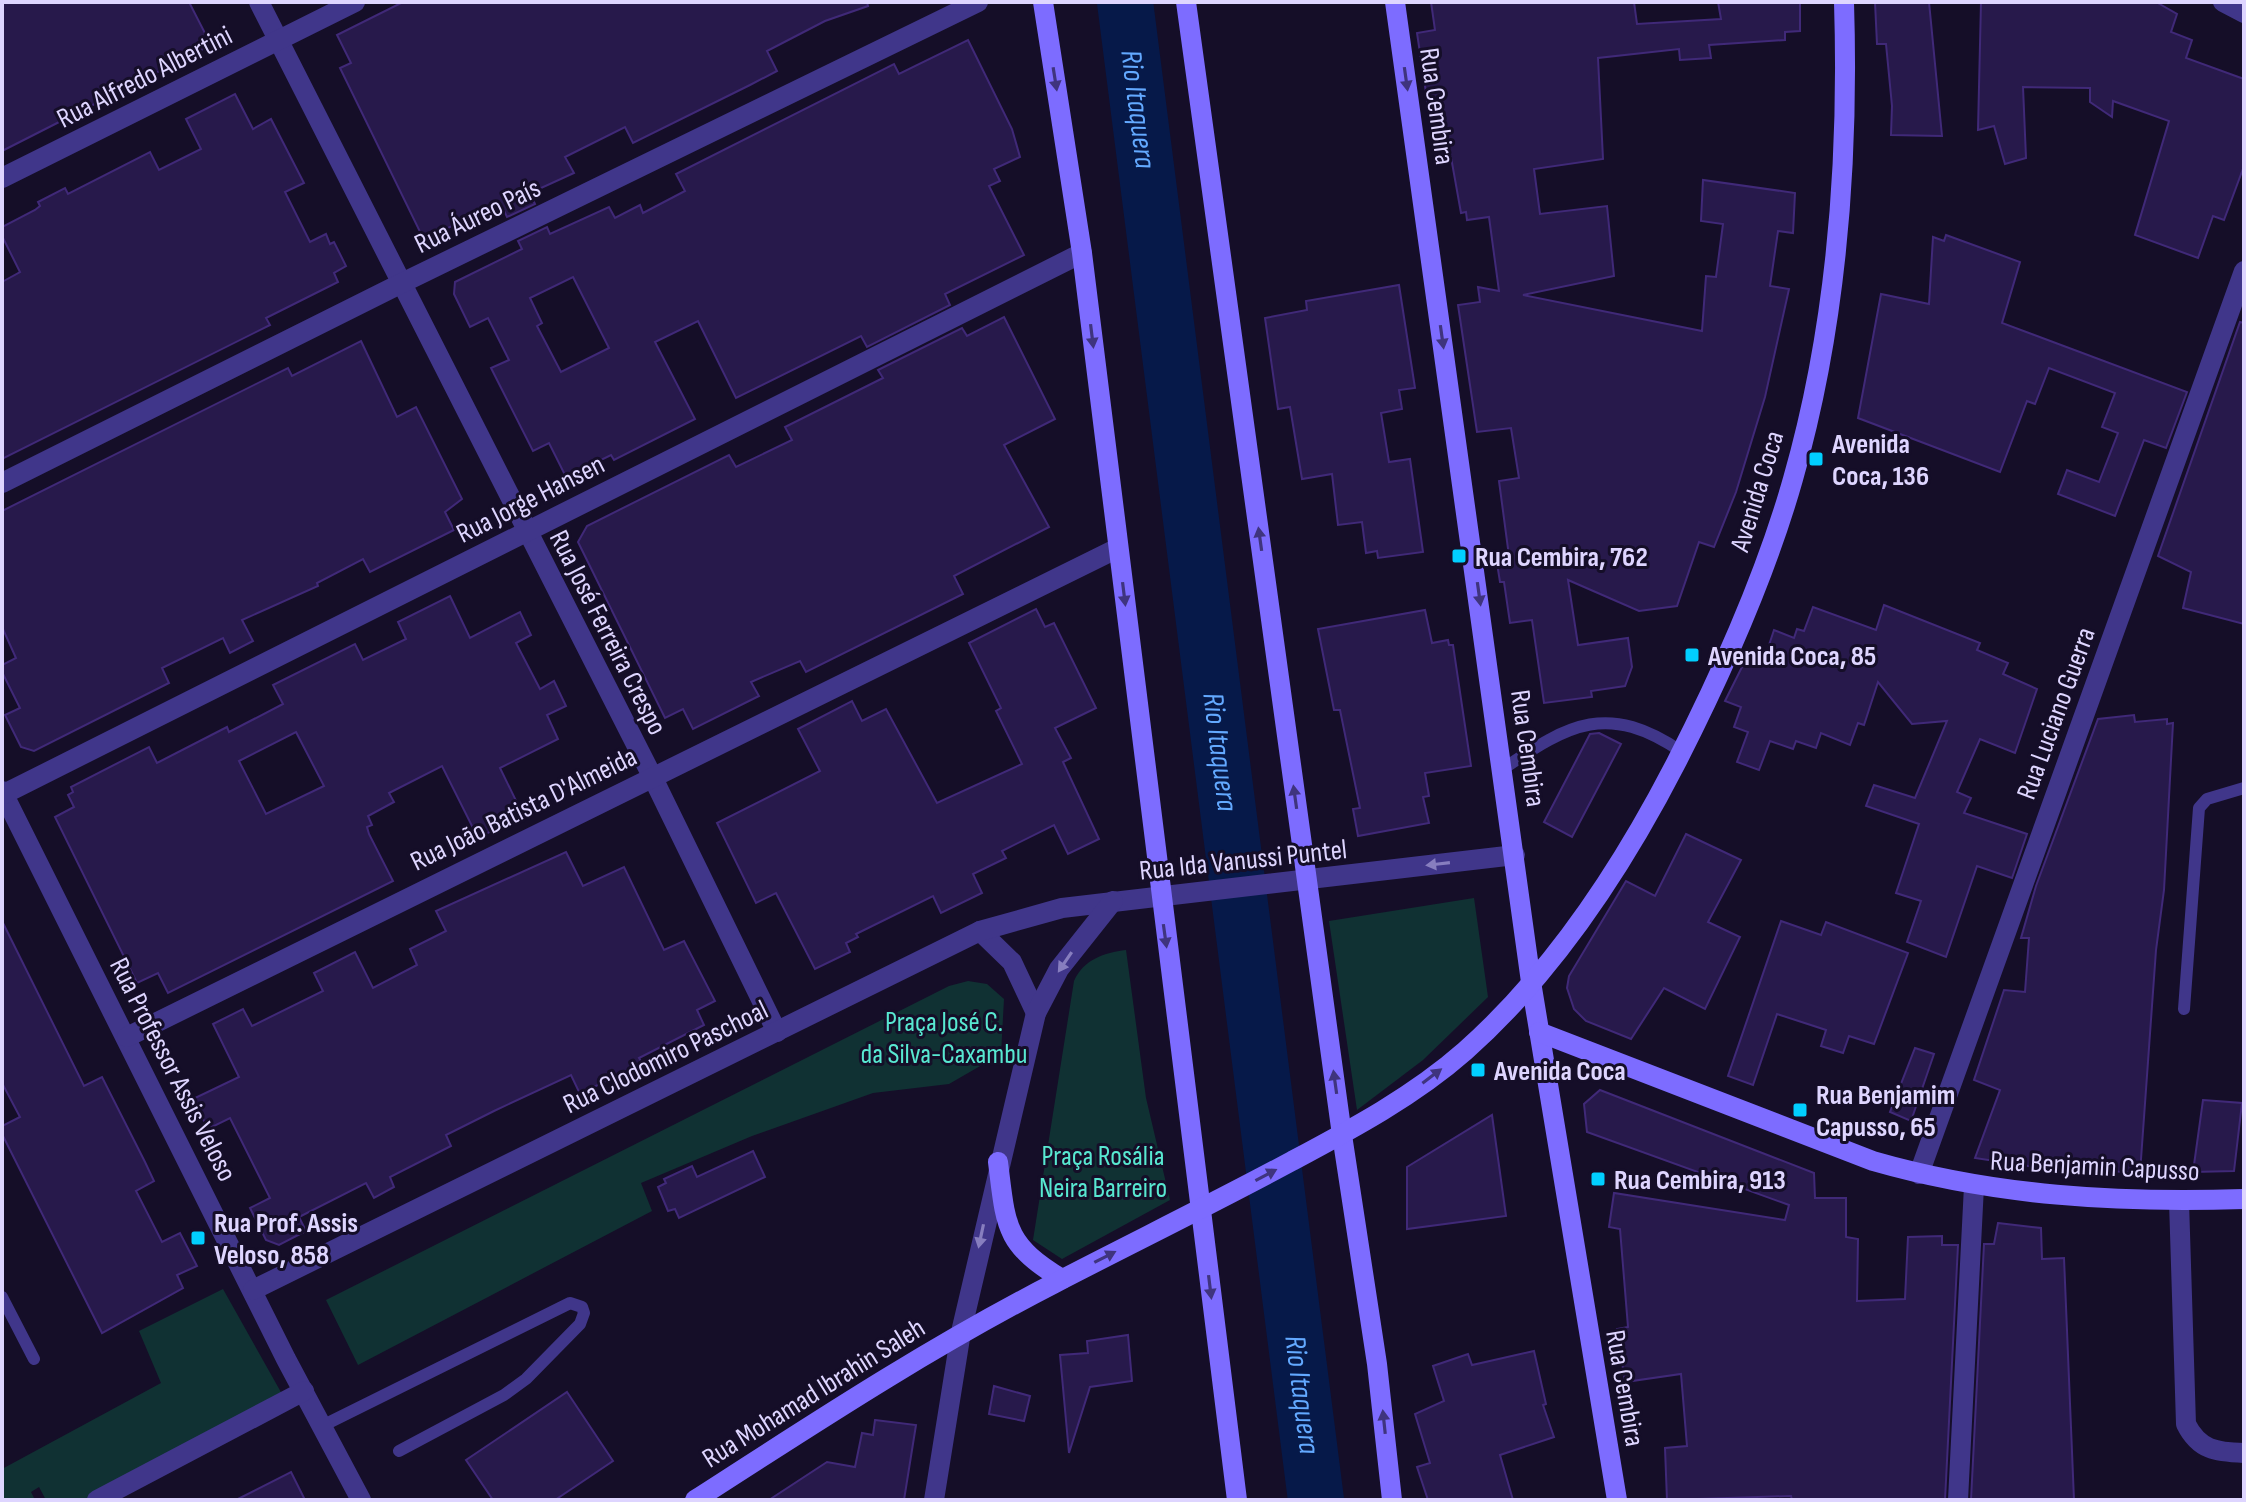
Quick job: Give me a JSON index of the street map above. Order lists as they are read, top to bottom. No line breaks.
{"streets":{"street":["Rua Alfredo Albertini","Rua Cembira","Rua Áureo País","Avenida Coca","Rua Jorge Hansen","Rua José Ferreira Crespo","Rua Luciano Guerra","Rua João Batista D'Almeida","Rua Ida Vanussi Puntel","Rua Clodomiro Paschoal","Rua Professor Assis Veloso","Rua Benjamin Capusso","Rua Mohamad Ibrahin Saleh"]},"crossings":[["Rua Alfredo Albertini","Rua José Ferreira Crespo"],["Rua Cembira","Avenida Coca"],["Rua Cembira","Rua Ida Vanussi Puntel"],["Rua Cembira","Rua Benjamin Capusso"],["Rua Áureo País","Rua José Ferreira Crespo"],["Avenida Coca","Rua Ida Vanussi Puntel"],["Avenida Coca","Rua Mohamad Ibrahin Saleh"],["Rua Jorge Hansen","Rua José Ferreira Crespo"],["Rua Jorge Hansen","Rua Professor Assis Veloso"],["Rua José Ferreira Crespo","Rua João Batista D'Almeida"],["Rua José Ferreira Crespo","Rua Clodomiro Paschoal"],["Rua Luciano Guerra","Rua Benjamin Capusso"],["Rua João Batista D'Almeida","Rua Professor Assis Veloso"],["Rua Ida Vanussi Puntel","Rua Clodomiro Paschoal"],["Rua Ida Vanussi Puntel","Rua Mohamad Ibrahin Saleh"],["Rua Clodomiro Paschoal","Rua Professor Assis Veloso"]],"one_way":["Rua Cembira","Rua Ida Vanussi Puntel"],"water":["Rio Itaquera"],"parks":["Praça José C. da Silva-Caxambu","Praça Rosália Neira Barreiro"],"places":{"transit":["Avenida Coca, 136","Rua Cembira, 762","Avenida Coca, 85","Avenida Coca","Rua Benjamim Capusso, 65","Rua Cembira, 913","Rua Prof. Assis Veloso, 858"]}}
